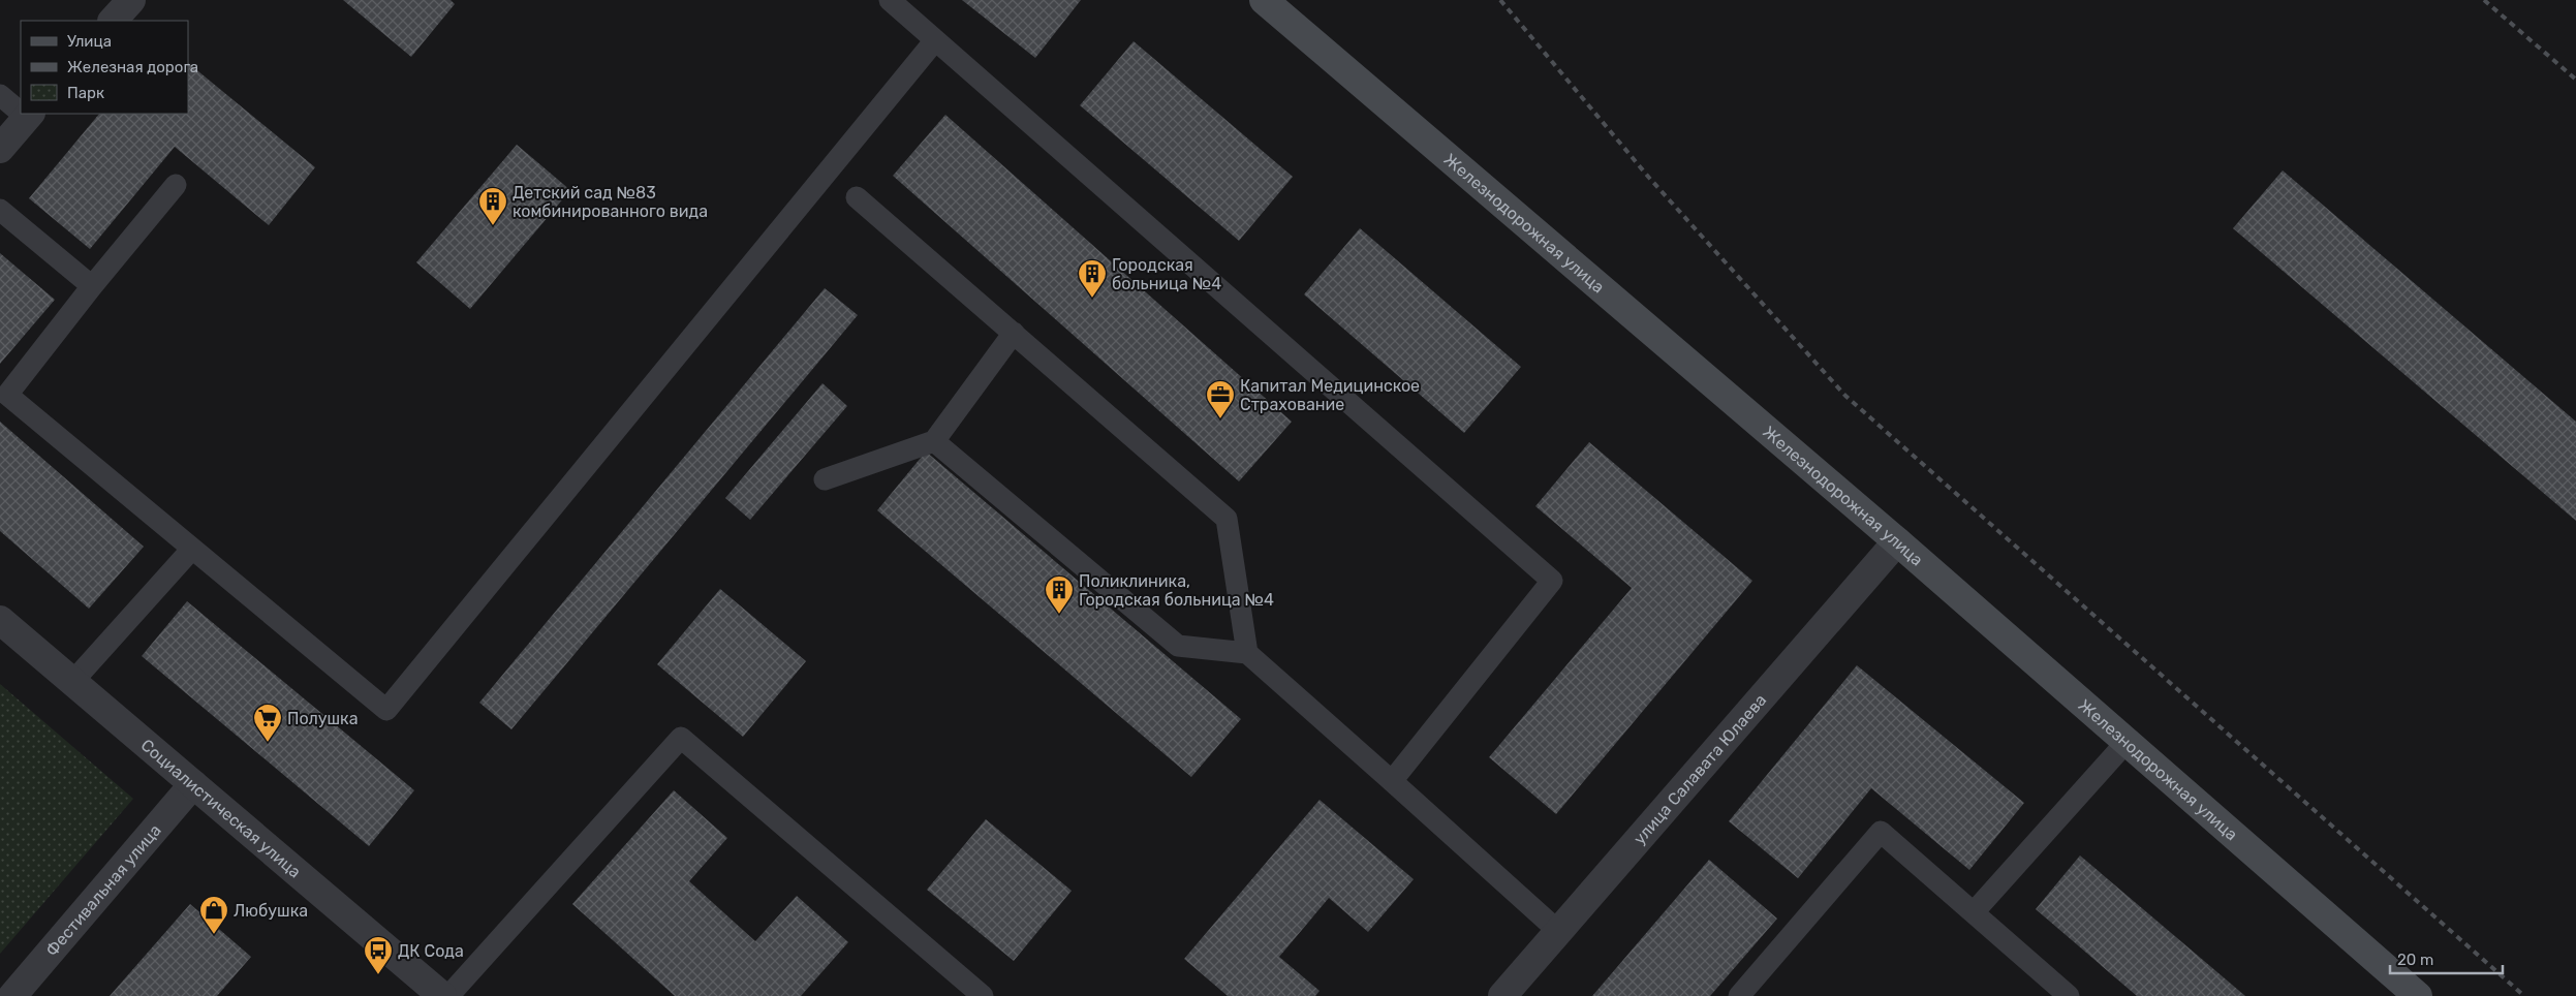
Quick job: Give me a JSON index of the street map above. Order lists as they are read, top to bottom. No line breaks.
{"streets":{"main road":["Железнодорожная улица"],"street":["улица Салавата Юлаева","Социалистическая улица","Фестивальная улица"]},"crossings":[["Железнодорожная улица","улица Салавата Юлаева"],["Социалистическая улица","Фестивальная улица"]],"places":{"building":["Детский сад №83 комбинированного вида","Городская больница №4","Поликлиника, Городская больница №4"],"office":["Капитал Медицинское Страхование"],"supermarket":["Полушка"],"shop":["Любушка"],"bus stop":["ДК Сода"]},"legend":["Улица","Железная дорога","Парк"],"scale_bar":"20 m"}
